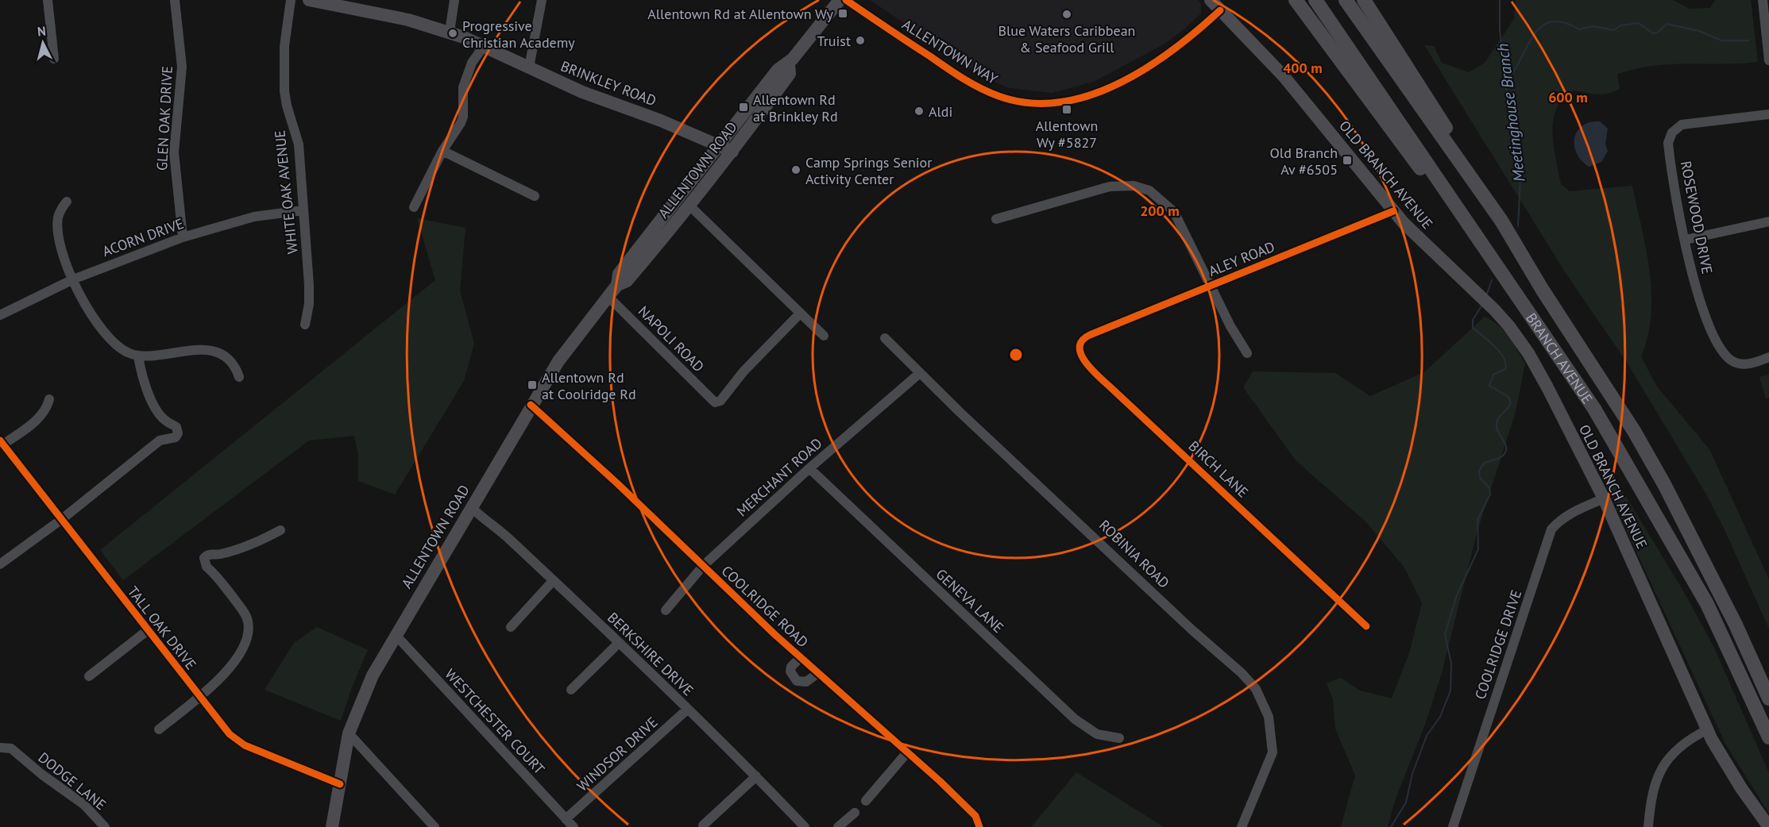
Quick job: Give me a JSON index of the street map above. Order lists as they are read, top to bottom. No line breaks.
{"streets":{"highway":["BRANCH AVENUE"],"main road":["BRINKLEY ROAD","ALLENTOWN ROAD","OLD BRANCH AVENUE"],"street":["ALLENTOWN WAY","GLEN OAK DRIVE","WHITE OAK AVENUE","ROSEWOOD DRIVE","ACORN DRIVE","ALEY ROAD","NAPOLI ROAD","BIRCH LANE","MERCHANT ROAD","ROBINIA ROAD","GENEVA LANE","COOLRIDGE ROAD","TALL OAK DRIVE","COOLRIDGE DRIVE","BERKSHIRE DRIVE","WESTCHESTER COURT","WINDSOR DRIVE","DODGE LANE"]},"crossings":[["ALLENTOWN WAY","OLD BRANCH AVENUE"],["BRINKLEY ROAD","ALLENTOWN ROAD"],["GLEN OAK DRIVE","ACORN DRIVE"],["ALLENTOWN ROAD","NAPOLI ROAD"],["ALLENTOWN ROAD","COOLRIDGE ROAD"],["ALLENTOWN ROAD","TALL OAK DRIVE"],["ALLENTOWN ROAD","BERKSHIRE DRIVE"],["ALLENTOWN ROAD","WESTCHESTER COURT"],["OLD BRANCH AVENUE","ALEY ROAD"],["OLD BRANCH AVENUE","COOLRIDGE DRIVE"],["WHITE OAK AVENUE","ACORN DRIVE"],["ALEY ROAD","BIRCH LANE"],["MERCHANT ROAD","ROBINIA ROAD"],["MERCHANT ROAD","GENEVA LANE"],["MERCHANT ROAD","COOLRIDGE ROAD"],["BERKSHIRE DRIVE","WINDSOR DRIVE"],["WESTCHESTER COURT","WINDSOR DRIVE"]],"water":["Meetinghouse Branch"],"places":{"transit":["Allentown Rd at Allentown Wy","Allentown Rd at Brinkley Rd","Allentown Wy #5827","Old Branch Av #6505","Allentown Rd at Coolridge Rd"],"other":["Blue Waters Caribbean & Seafood Grill","Progressive Christian Academy","Truist","Aldi","Camp Springs Senior Activity Center"]},"north":"top","rings":["400 m","600 m","200 m"]}
